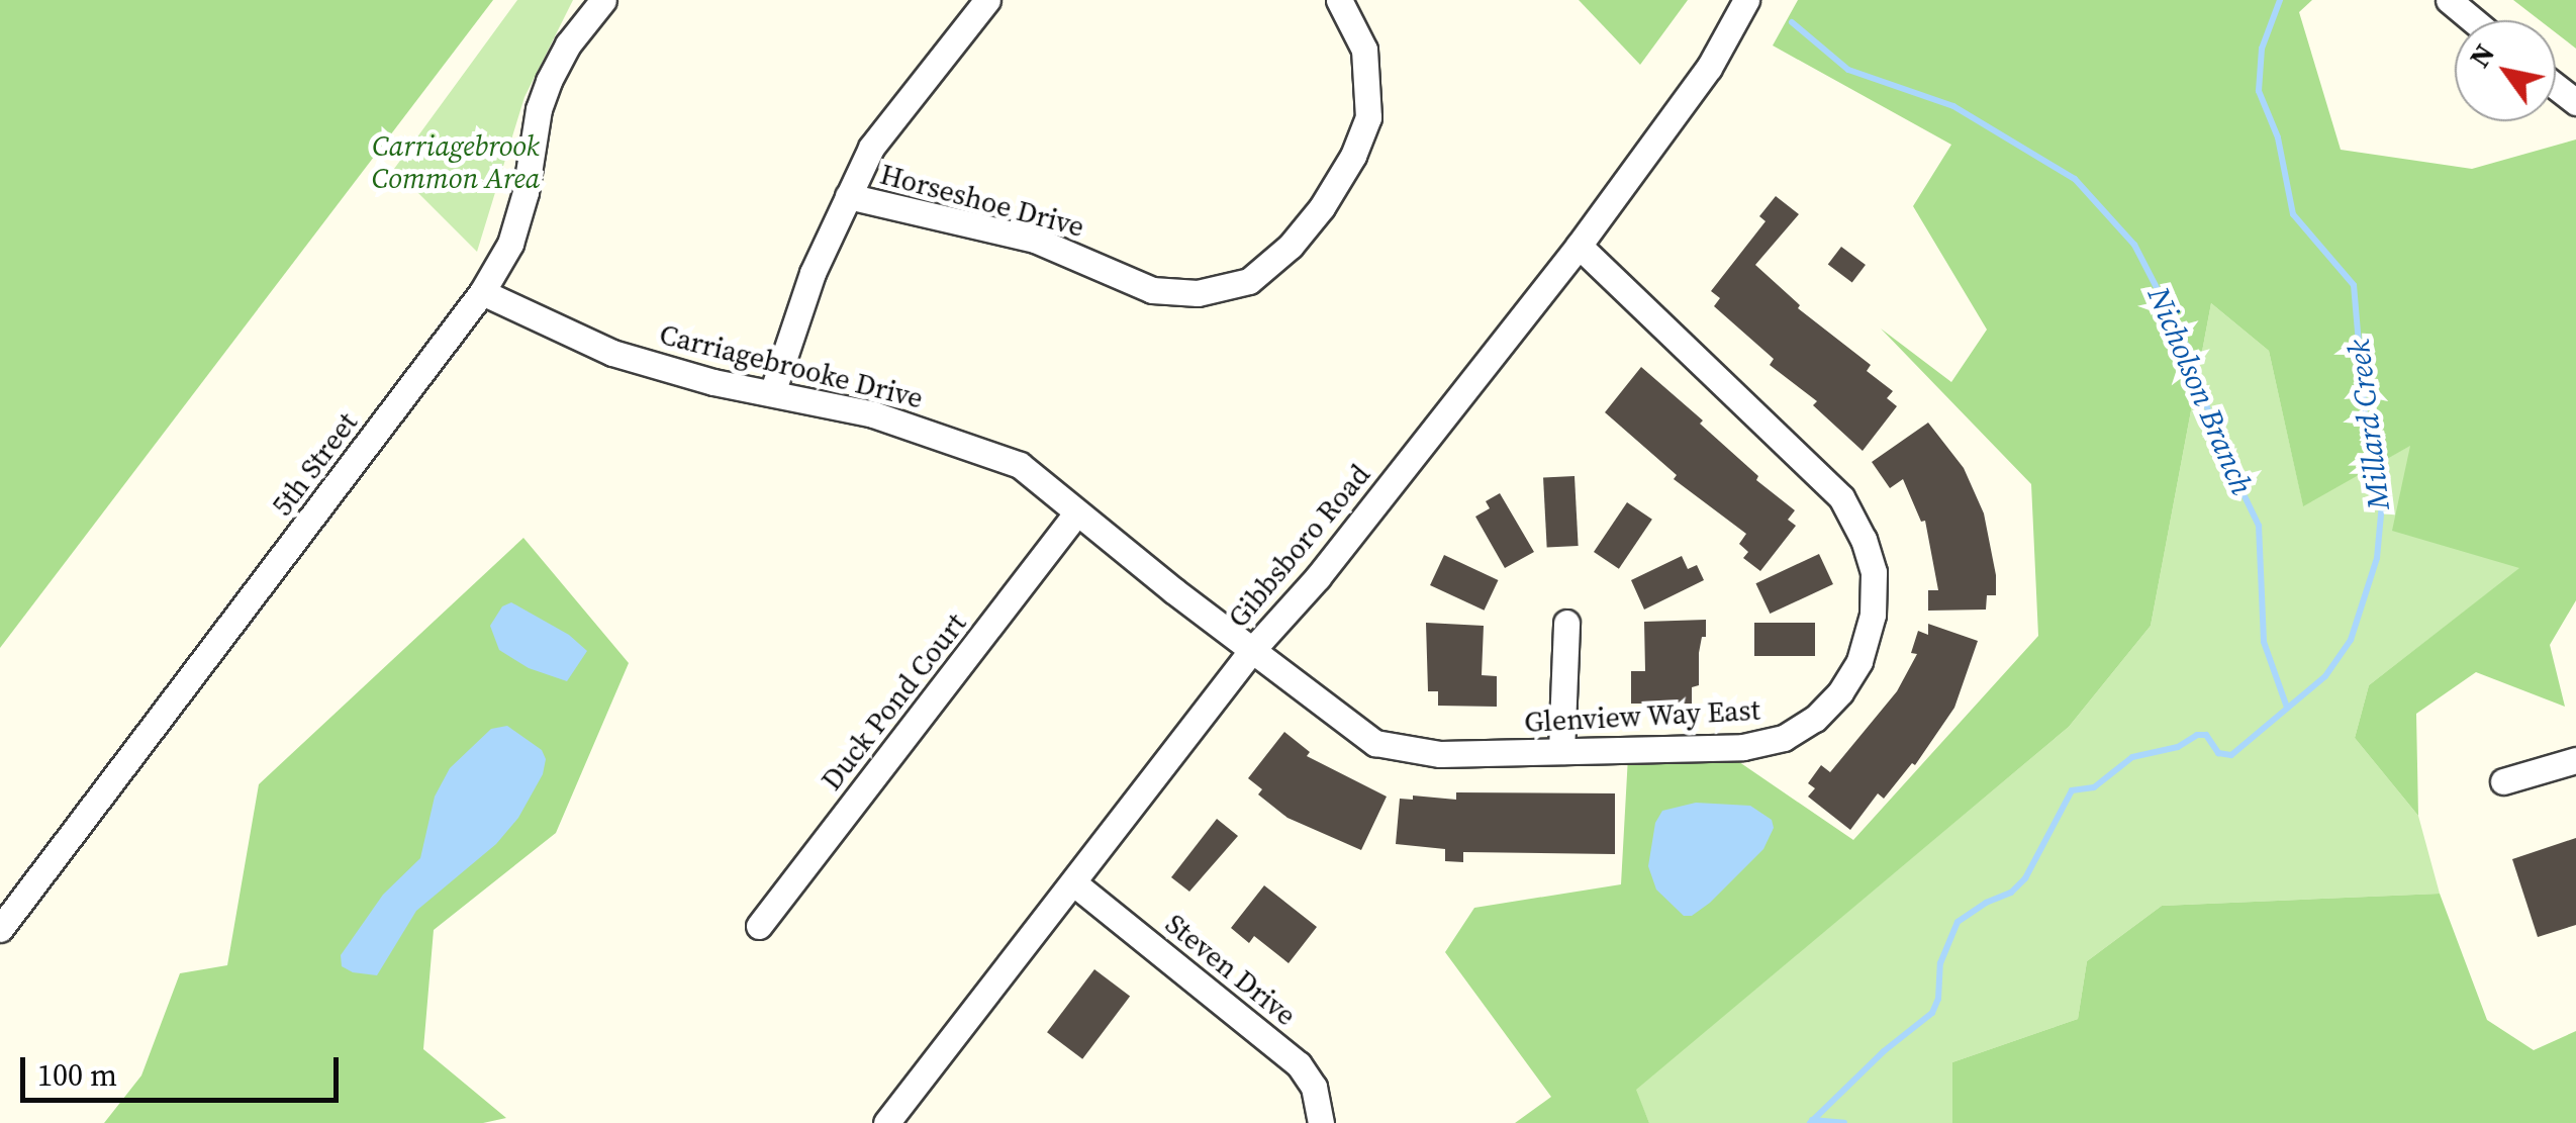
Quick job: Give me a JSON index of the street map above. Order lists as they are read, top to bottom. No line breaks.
{"streets":{"street":["Horseshoe Drive","Carriagebrooke Drive","5th Street","Gibbsboro Road","Duck Pond Court","Glenview Way East","Steven Drive"]},"crossings":[["Carriagebrooke Drive","5th Street"],["Carriagebrooke Drive","Gibbsboro Road"],["Carriagebrooke Drive","Duck Pond Court"],["Carriagebrooke Drive","Glenview Way East"],["Gibbsboro Road","Glenview Way East"],["Gibbsboro Road","Steven Drive"]],"water":["Nicholson Branch","Millard Creek"],"parks":["Carriagebrook Common Area"],"scale_bar":"100 m","north":"top left"}
